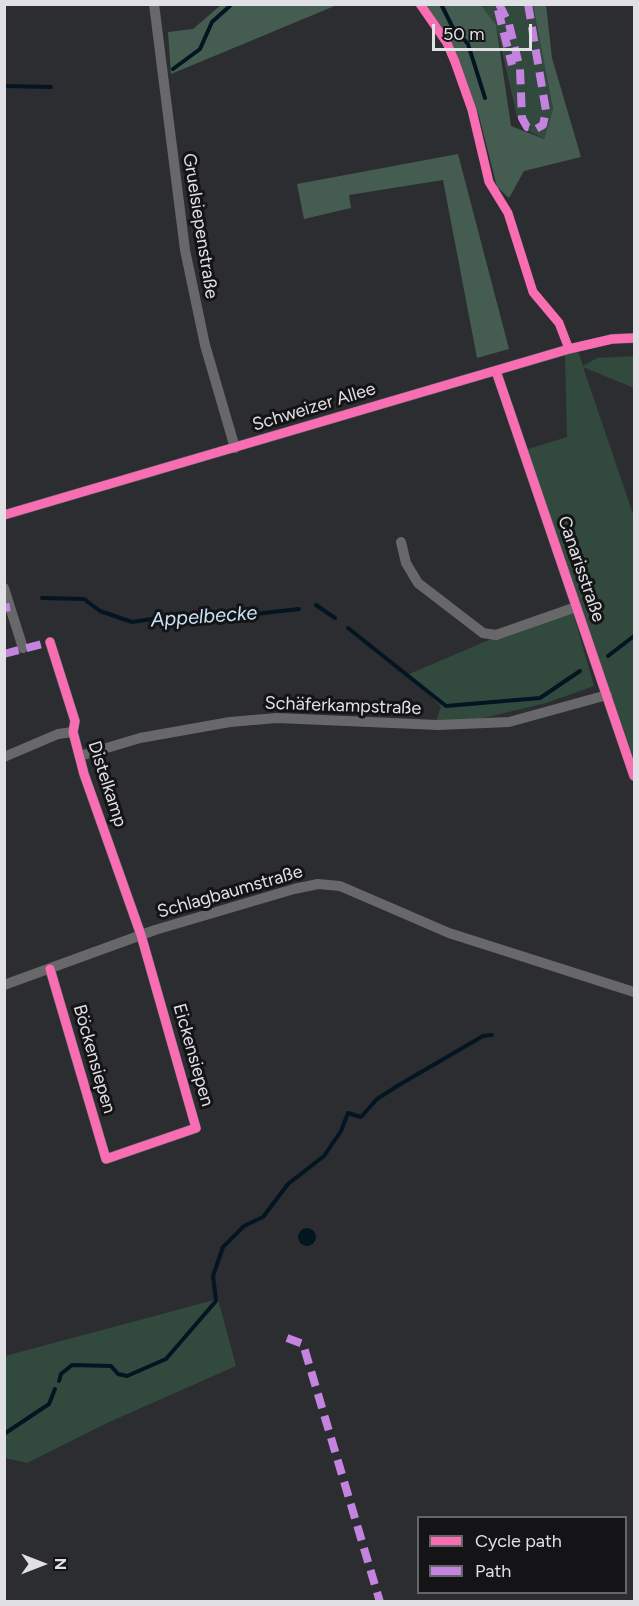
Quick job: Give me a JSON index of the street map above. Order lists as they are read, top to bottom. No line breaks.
{"streets":{"street":["Gruelsiepenstraße","Schweizer Allee","Canarisstraße","Schäferkampstraße","Distelkamp","Schlagbaumstraße","Eickensiepen","Böckensiepen"]},"crossings":[["Gruelsiepenstraße","Schweizer Allee"],["Schweizer Allee","Canarisstraße"],["Canarisstraße","Schäferkampstraße"],["Schäferkampstraße","Distelkamp"],["Distelkamp","Schlagbaumstraße"],["Distelkamp","Eickensiepen"],["Schlagbaumstraße","Eickensiepen"],["Schlagbaumstraße","Böckensiepen"],["Eickensiepen","Böckensiepen"]],"water":["Appelbecke"],"legend":["Cycle path","Path"],"scale_bar":"50 m","north":"right"}
